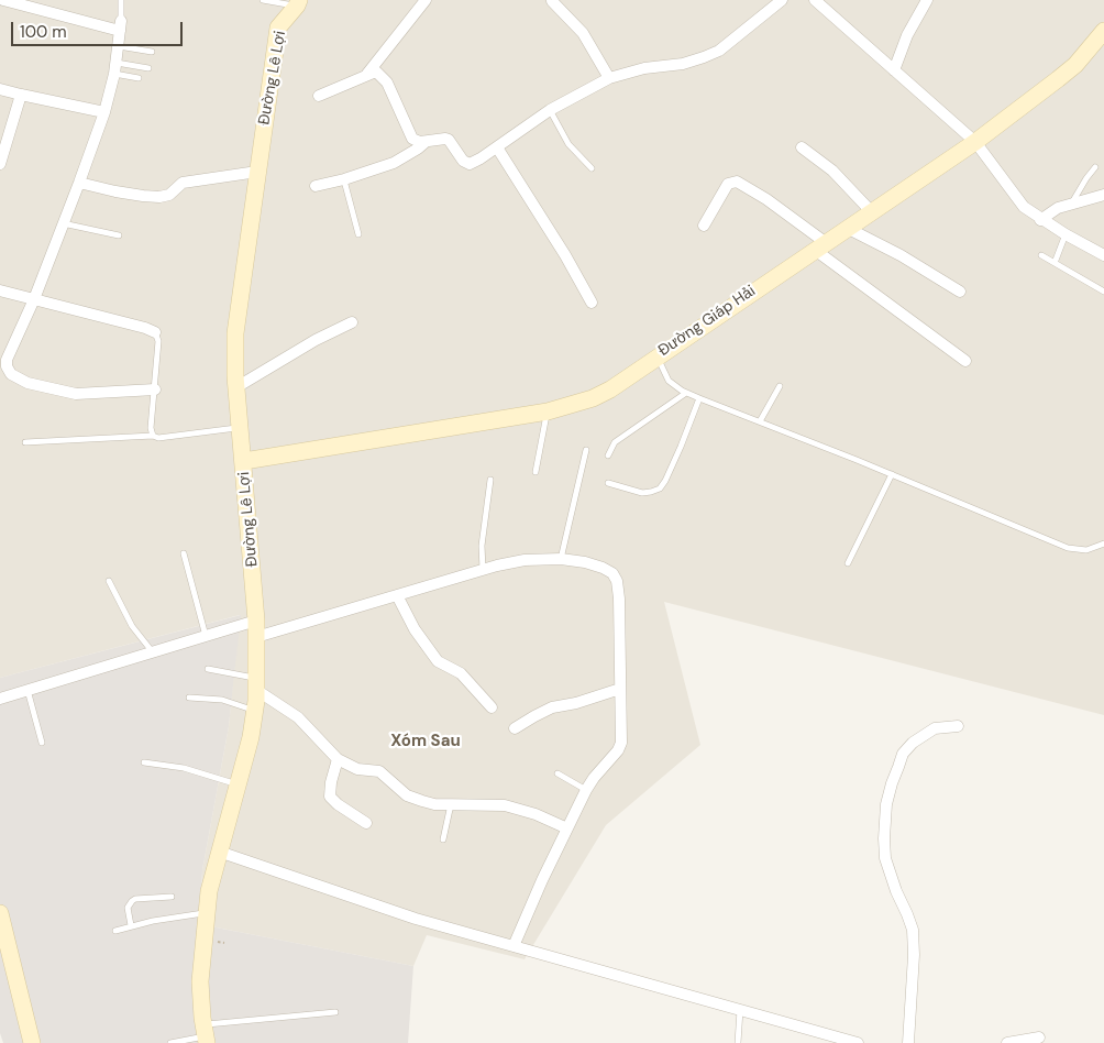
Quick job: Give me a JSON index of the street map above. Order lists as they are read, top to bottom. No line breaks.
{"streets":{"street":["Đường Lê Lợi","Đường Giáp Hải"]},"crossings":[["Đường Lê Lợi","Đường Giáp Hải"]],"districts":["Xóm Sau"],"scale_bar":"100 m"}
